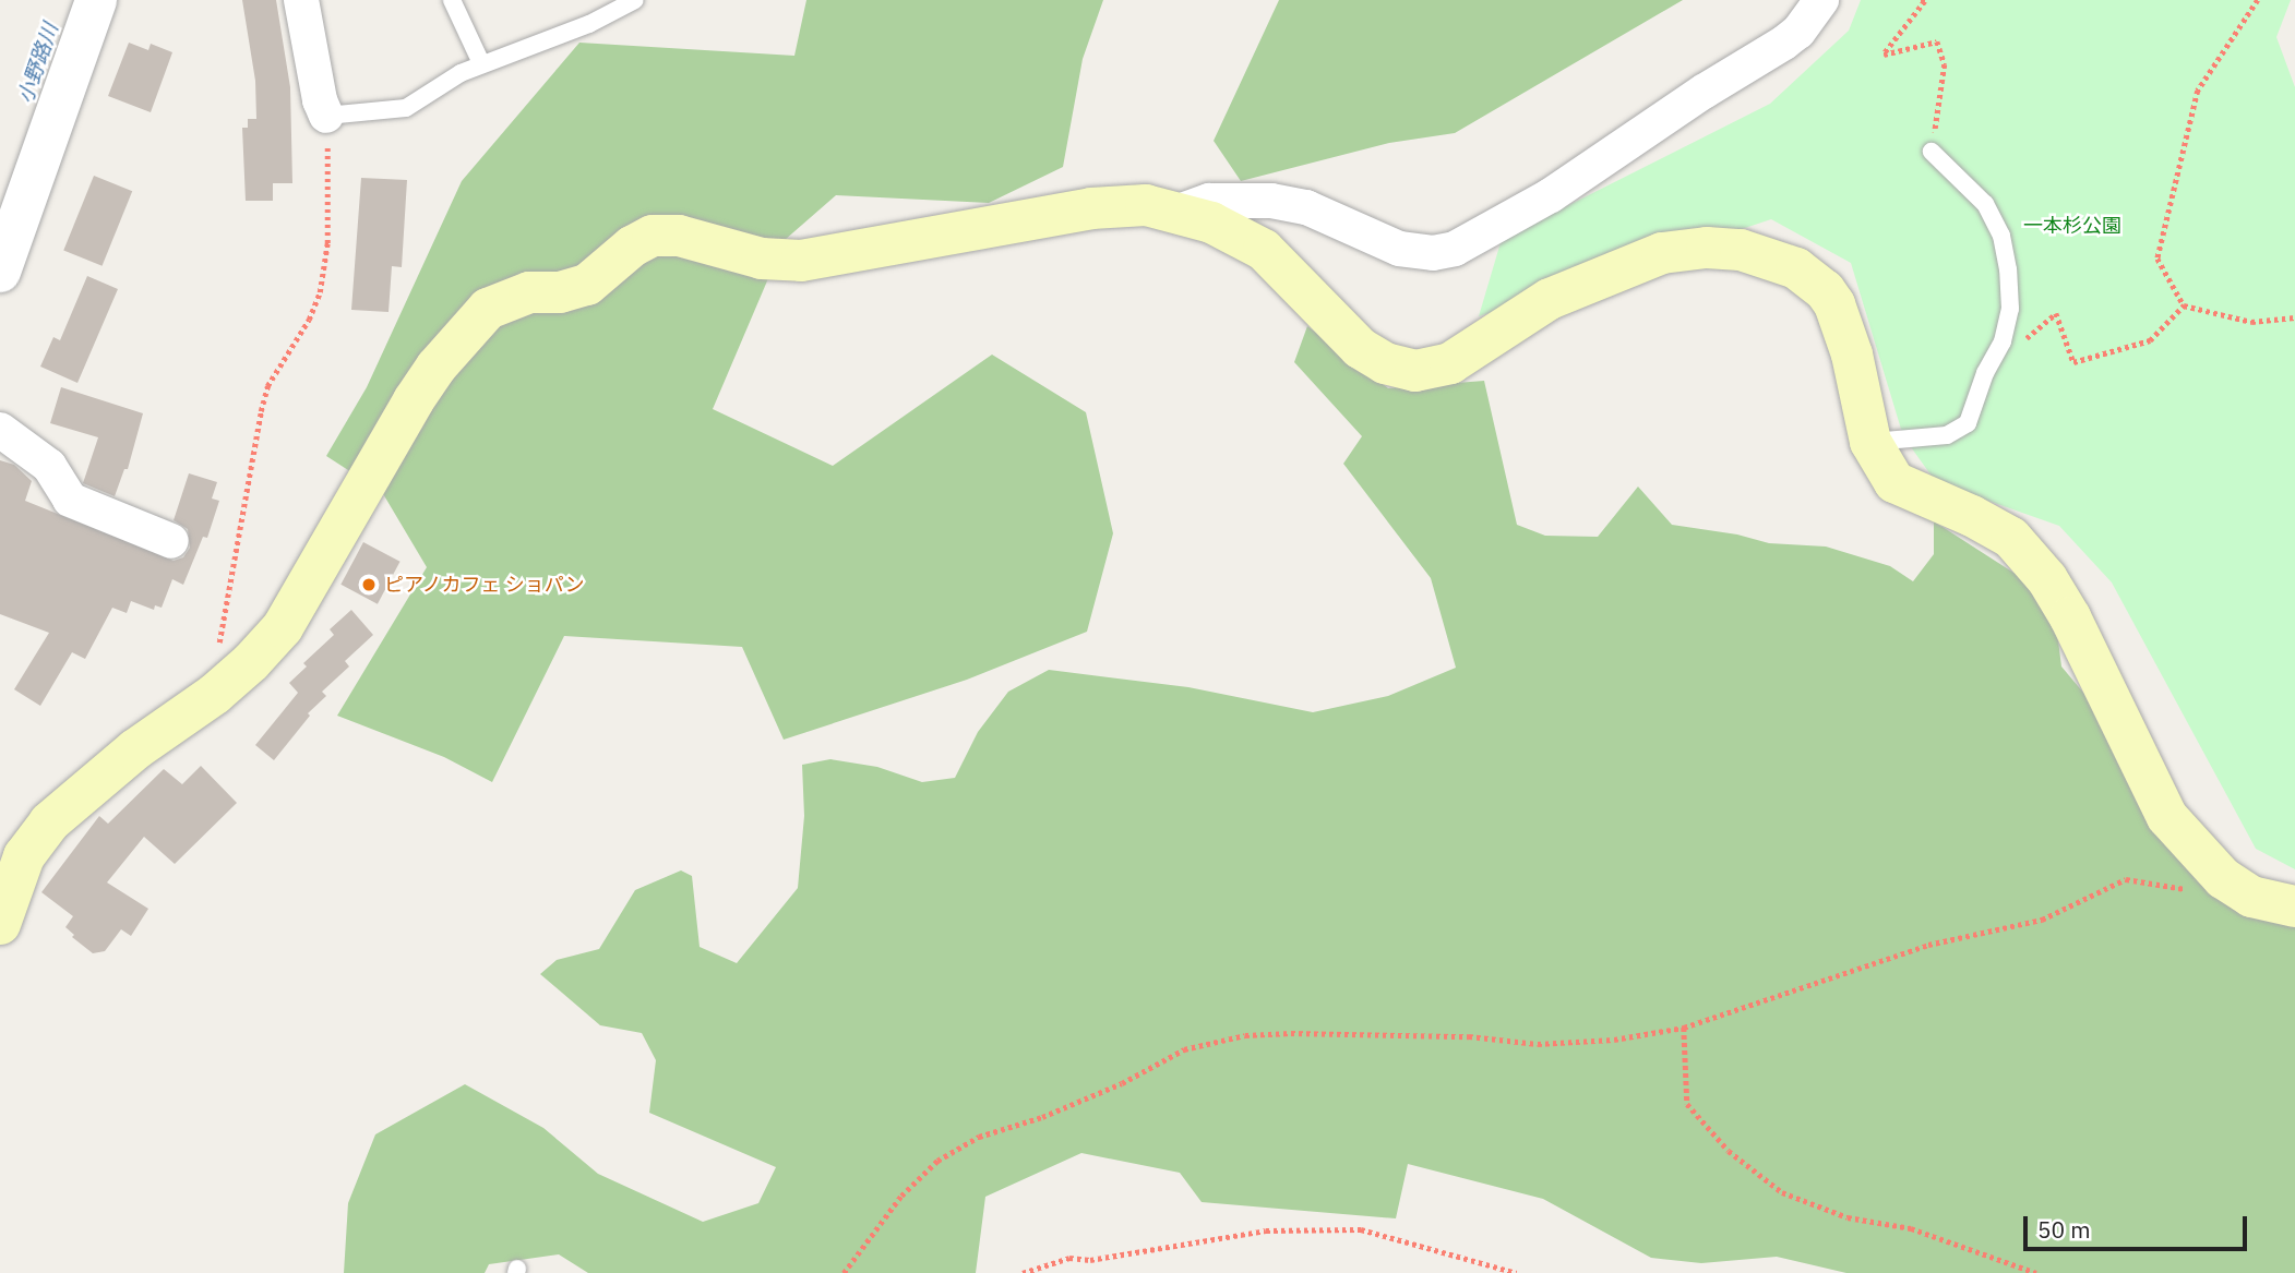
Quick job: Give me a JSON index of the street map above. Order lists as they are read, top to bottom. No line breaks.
{"water":["小野路川"],"parks":["一本杉公園"],"places":["ピアノカフェ ショパン"],"scale_bar":"50 m"}
